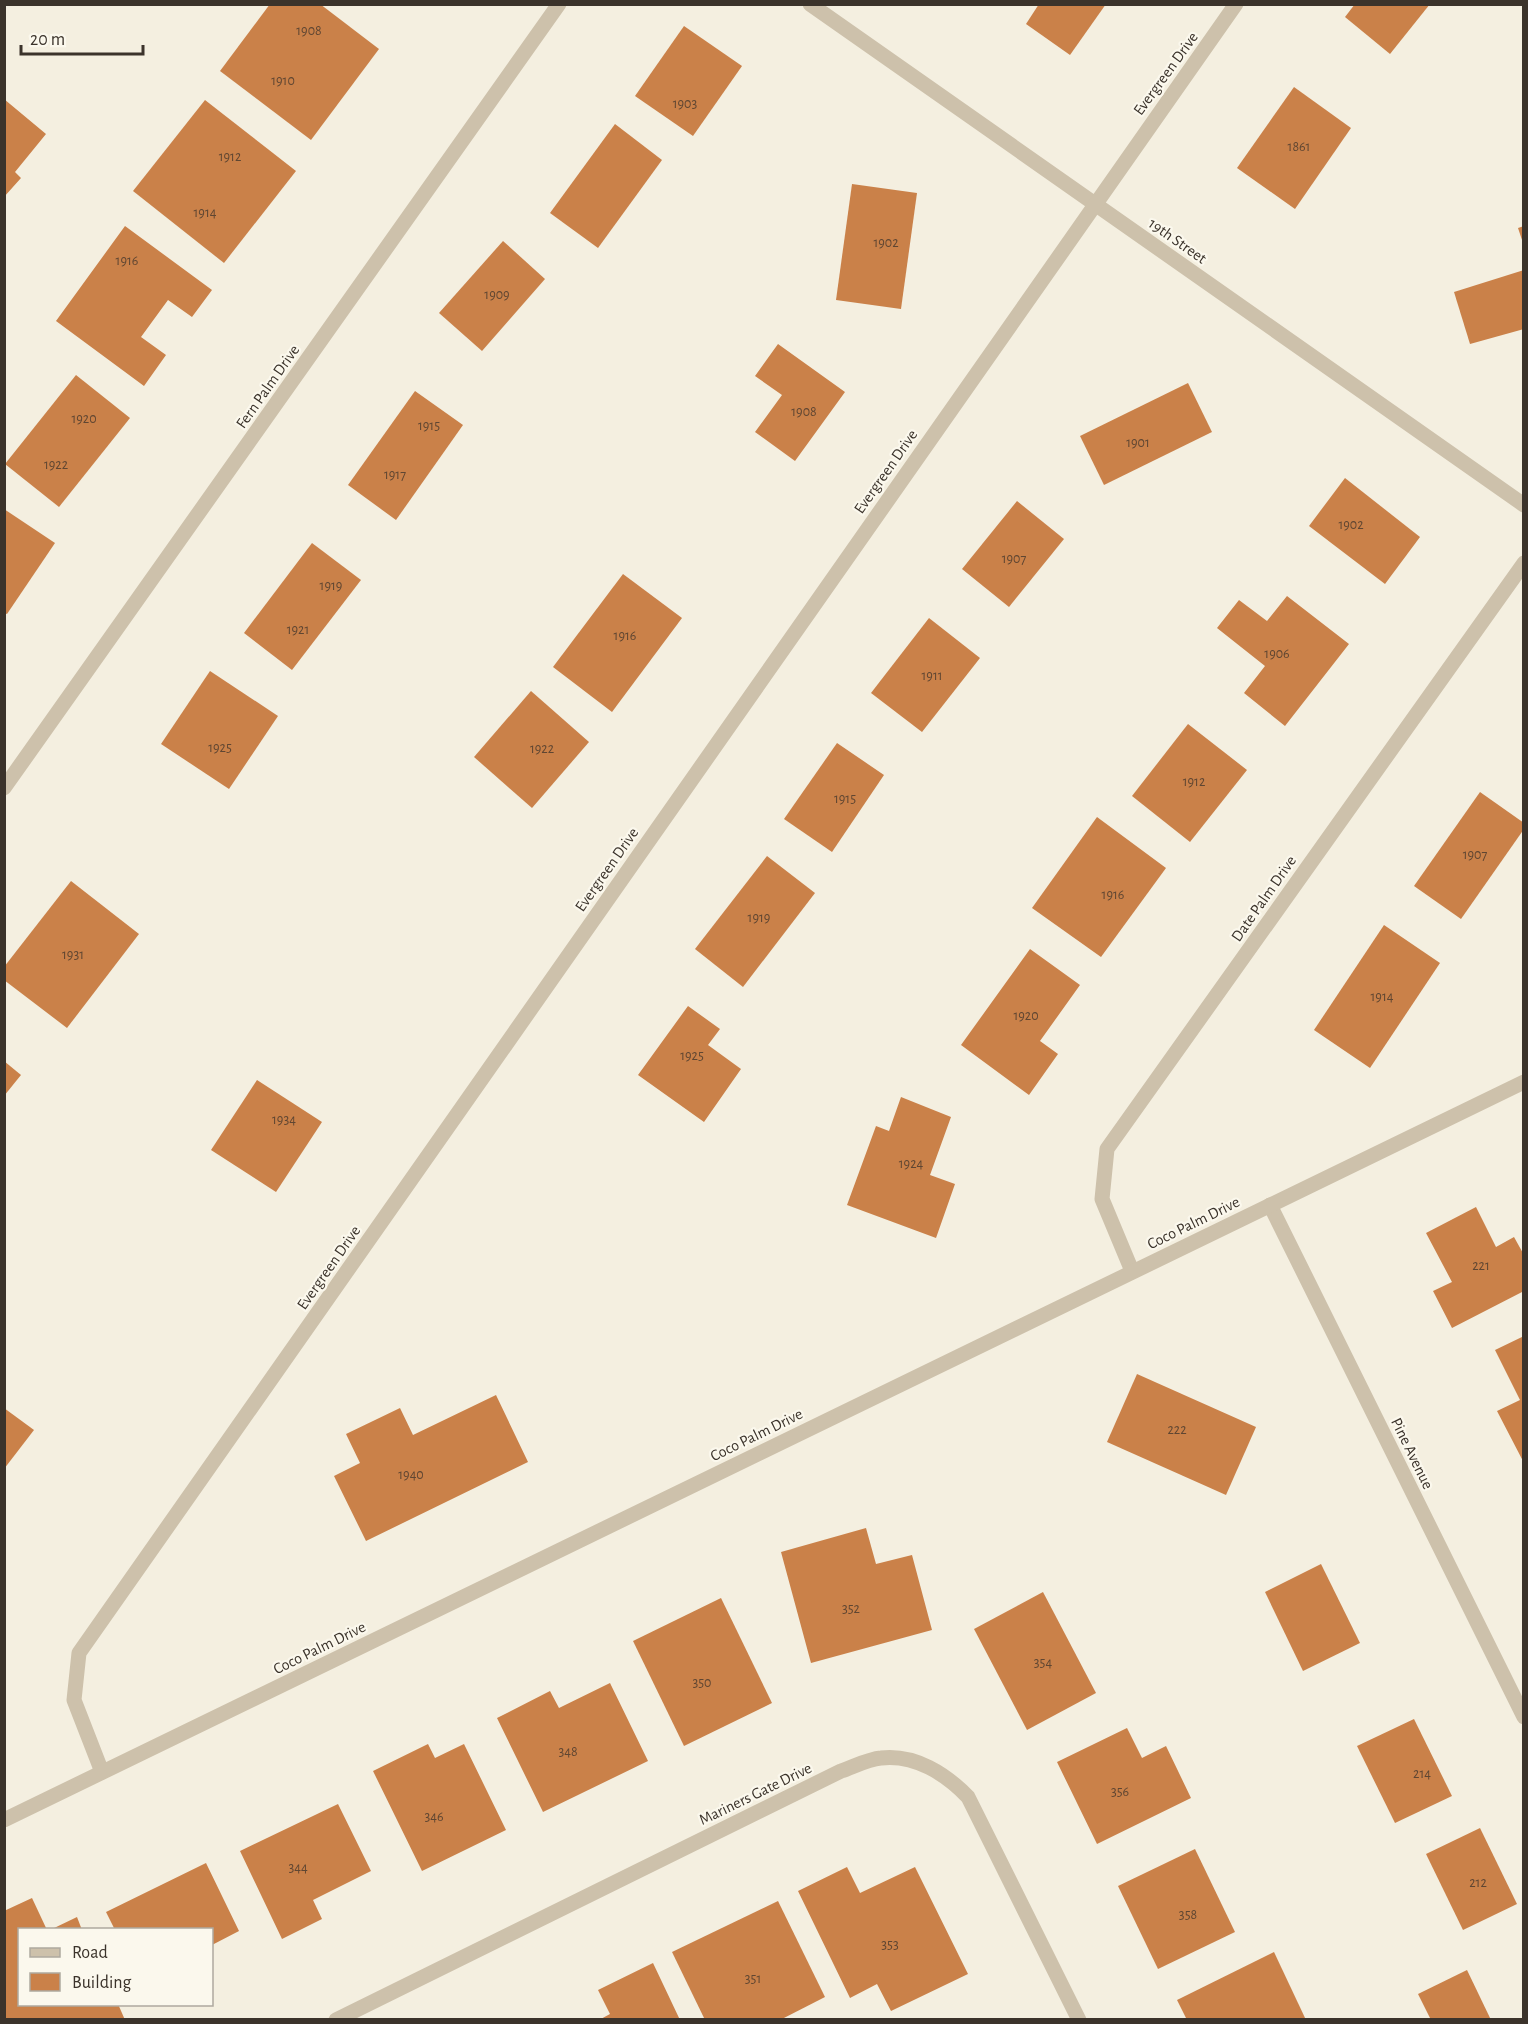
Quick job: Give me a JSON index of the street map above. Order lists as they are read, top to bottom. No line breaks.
{"streets":{"street":["Evergreen Drive","19th Street","Fern Palm Drive","Date Palm Drive","Coco Palm Drive","Pine Avenue","Mariners Gate Drive"]},"crossings":[["Evergreen Drive","19th Street"],["Evergreen Drive","Coco Palm Drive"],["Date Palm Drive","Coco Palm Drive"],["Coco Palm Drive","Pine Avenue"]],"house_numbers":["1908","1910","1903","1861","1912","1914","1902","1916","1909","1908","1920","1915","1901","1922","1917","1902","1907","1919","1921","1916","1906","1911","1925","1922","1912","1915","1907","1916","1919","1931","1914","1920","1925","1934","1924","221","222","1940","352","354","350","348","214","356","346","344","212","358","353","351"],"legend":["Road","Building"],"scale_bar":"20 m"}
